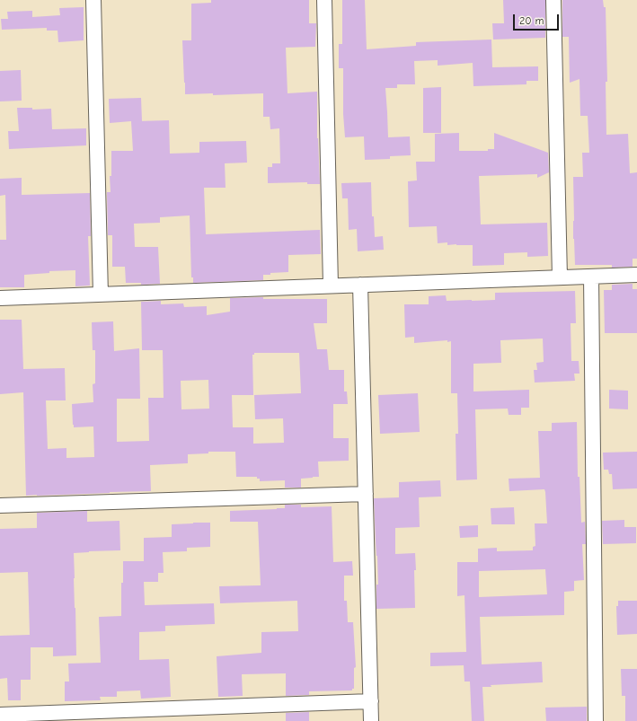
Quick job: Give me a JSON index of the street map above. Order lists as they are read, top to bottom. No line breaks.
{"scale_bar":"20 m"}
